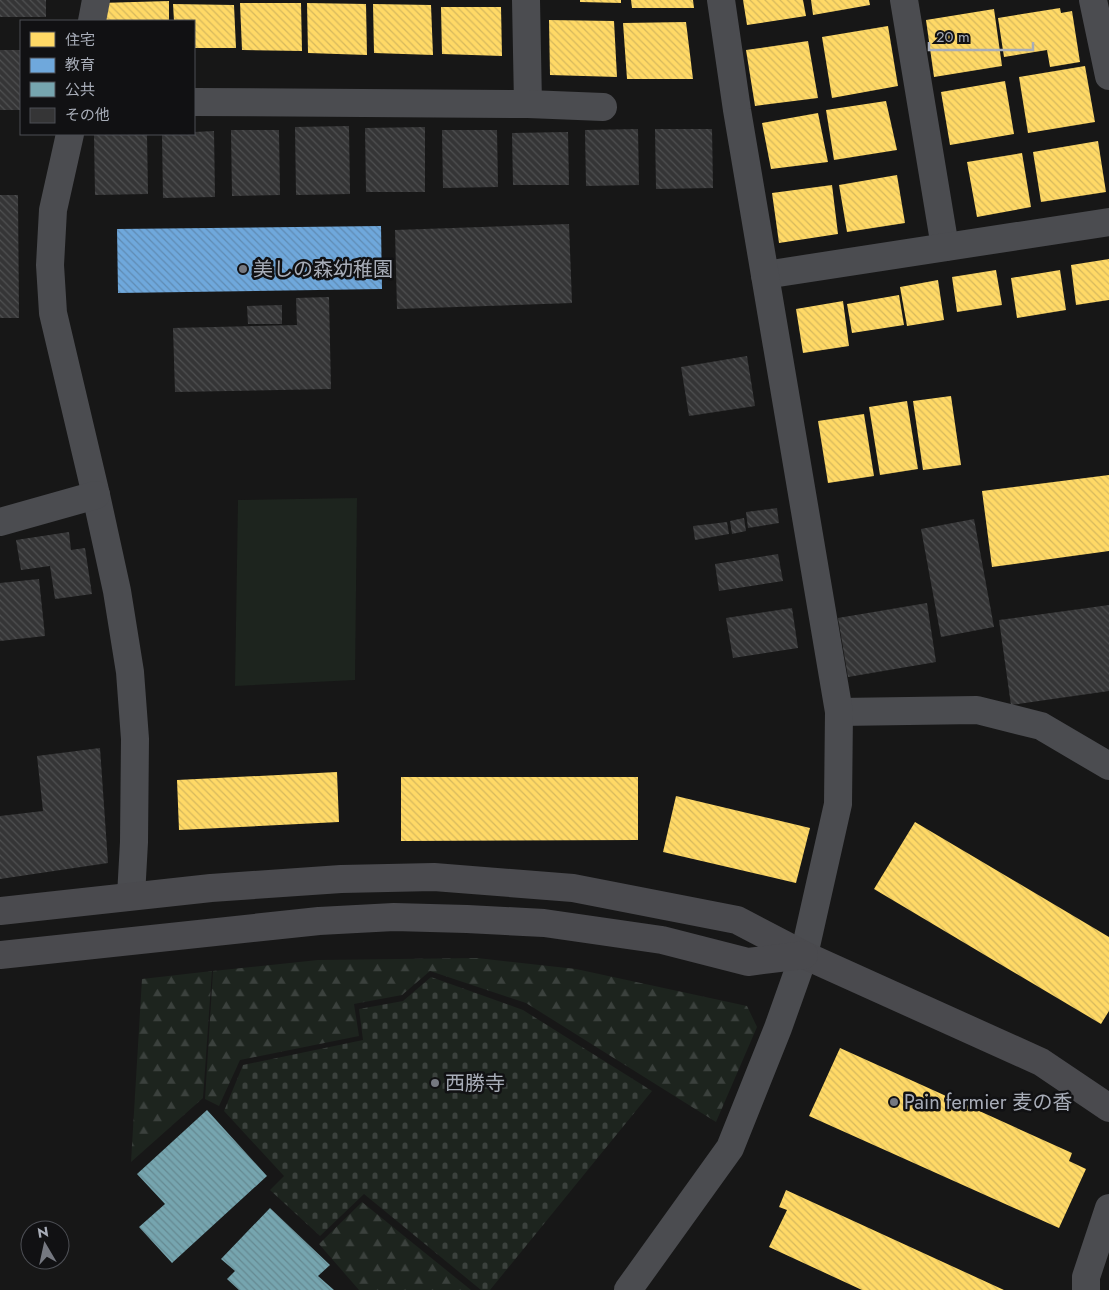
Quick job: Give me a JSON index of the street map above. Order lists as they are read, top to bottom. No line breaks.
{"places":["美しの森幼稚園","西勝寺","Pain fermier 麦の香"],"legend":["住宅","教育","公共","その他"],"scale_bar":"20 m","north":"top"}
